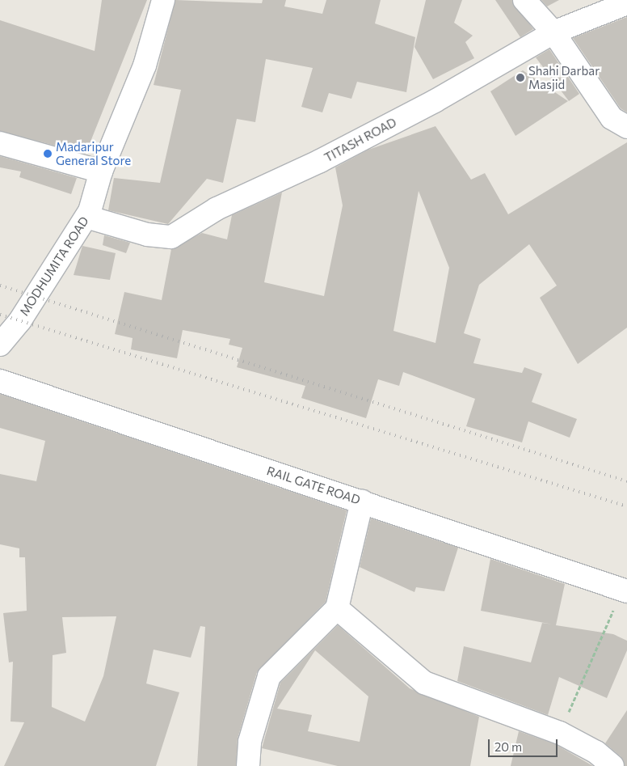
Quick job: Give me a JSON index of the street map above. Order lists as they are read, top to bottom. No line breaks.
{"streets":{"street":["TITASH ROAD","MODHUMITA ROAD","RAIL GATE ROAD"]},"crossings":[["TITASH ROAD","MODHUMITA ROAD"]],"places":["Shahi Darbar Masjid","Madaripur General Store"],"scale_bar":"20 m"}
